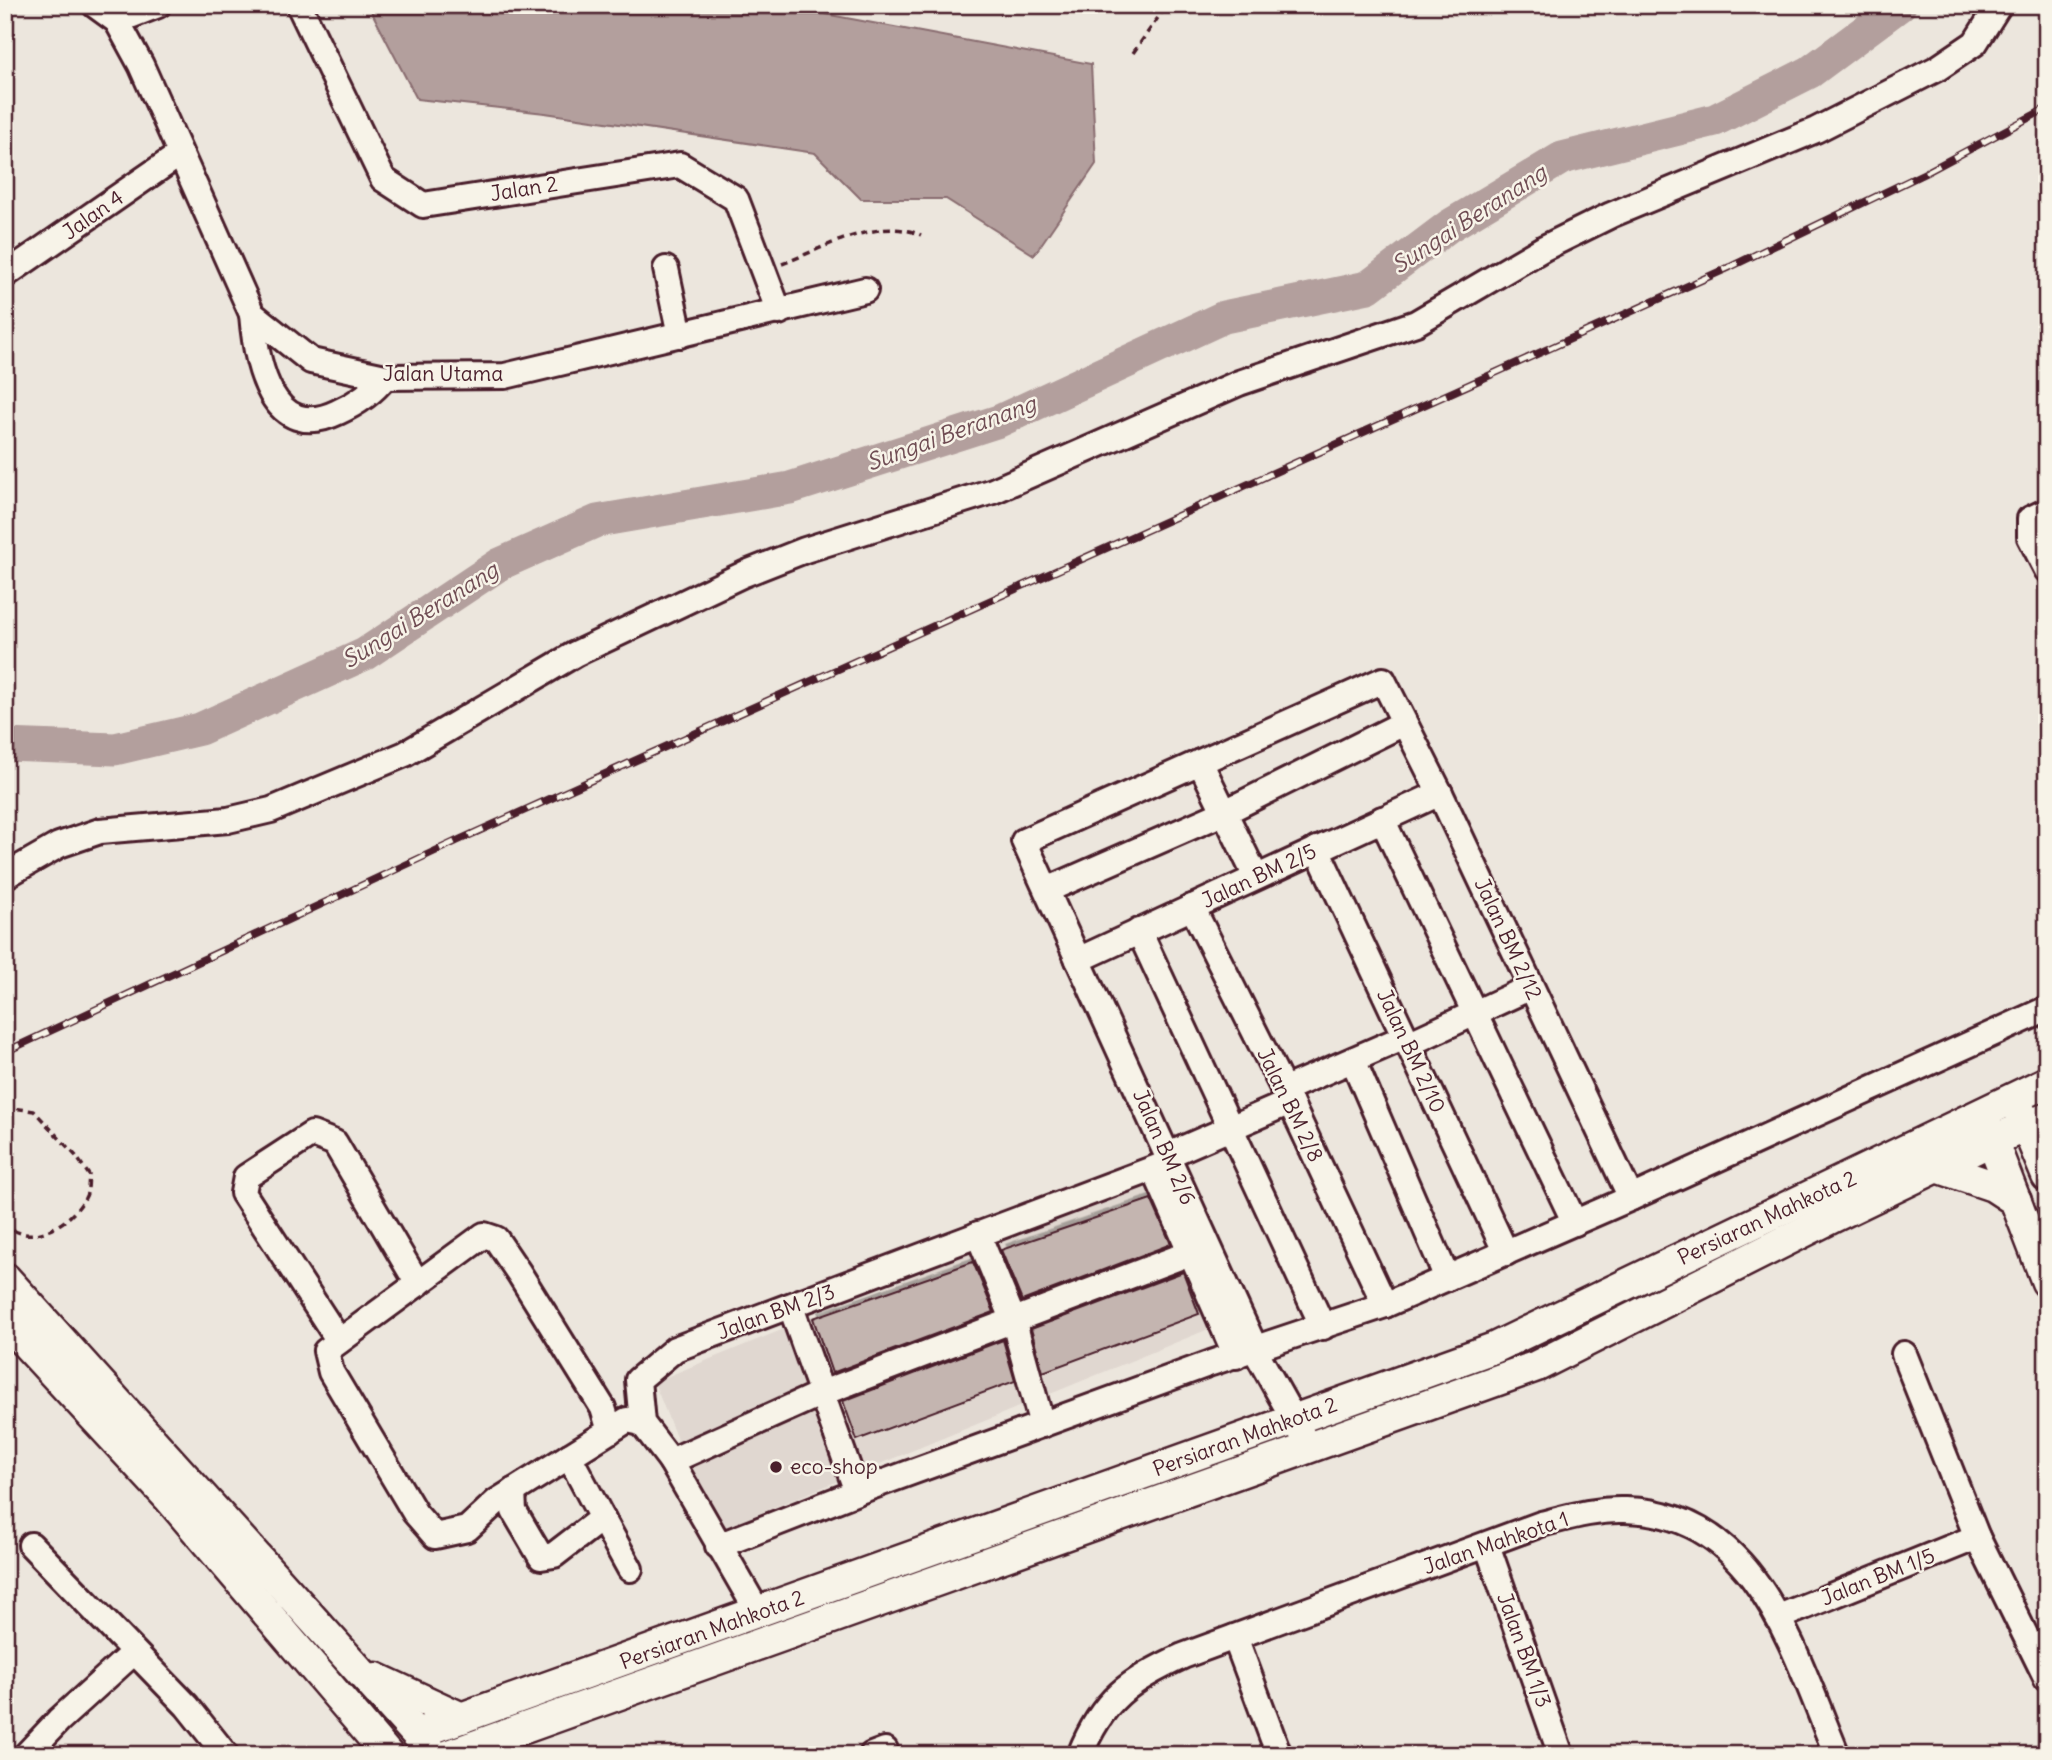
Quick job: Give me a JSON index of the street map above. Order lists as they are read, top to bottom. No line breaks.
{"streets":{"main road":["Persiaran Mahkota 2"],"street":["Jalan 2","Jalan 4","Jalan Utama","Jalan BM 2/5","Jalan BM 2/12","Jalan BM 2/10","Jalan BM 2/8","Jalan BM 2/6","Jalan BM 2/3","Jalan Mahkota 1","Jalan BM 1/5","Jalan BM 1/3"]},"crossings":[["Jalan 2","Jalan Utama"],["Jalan 4","Jalan Utama"],["Jalan BM 2/5","Jalan BM 2/12"],["Jalan BM 2/5","Jalan BM 2/10"],["Jalan BM 2/5","Jalan BM 2/8"],["Jalan BM 2/5","Jalan BM 2/6"],["Jalan BM 2/12","Jalan BM 2/6"],["Jalan BM 2/12","Jalan BM 2/3"],["Jalan BM 2/10","Jalan BM 2/3"],["Jalan BM 2/8","Jalan BM 2/3"],["Jalan BM 2/6","Persiaran Mahkota 2"],["Jalan BM 2/6","Jalan BM 2/3"],["Jalan Mahkota 1","Jalan BM 1/5"],["Jalan Mahkota 1","Jalan BM 1/3"]],"water":["Sungai Beranang"],"places":["eco-shop"]}
